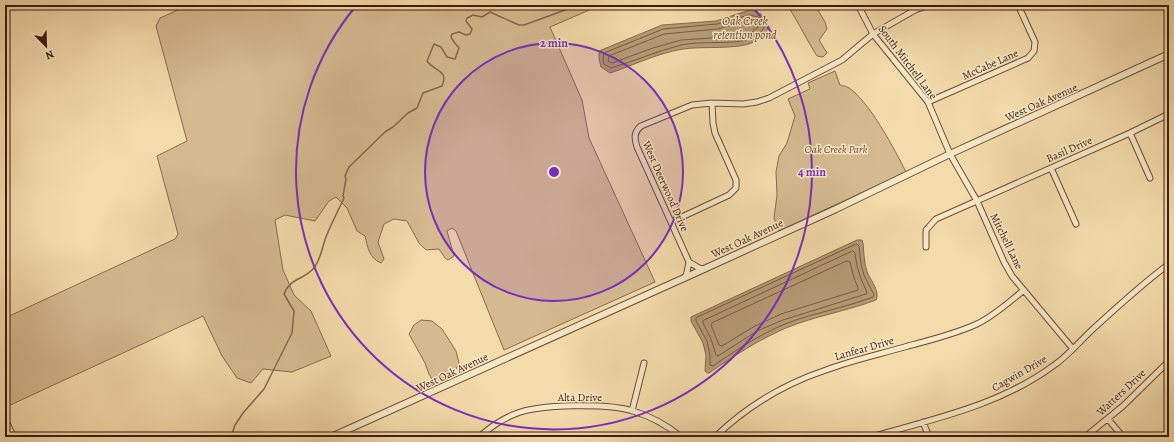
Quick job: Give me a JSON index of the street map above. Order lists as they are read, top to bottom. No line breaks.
{"streets":{"street":["South Mitchell Lane","McCabe Lane","West Oak Avenue","Basil Drive","West Deerwood Drive","Mitchell Lane","Lanfear Drive","Cagwin Drive","Watters Drive","Alta Drive"]},"crossings":[["South Mitchell Lane","McCabe Lane"],["South Mitchell Lane","West Oak Avenue"],["South Mitchell Lane","West Deerwood Drive"],["South Mitchell Lane","Mitchell Lane"],["West Oak Avenue","Mitchell Lane"],["Basil Drive","Mitchell Lane"],["Mitchell Lane","Lanfear Drive"],["Mitchell Lane","Cagwin Drive"]],"water":["Oak Creek retention pond"],"parks":["Oak Creek Park"],"north":"bottom right","rings":["2 min","4 min"]}
